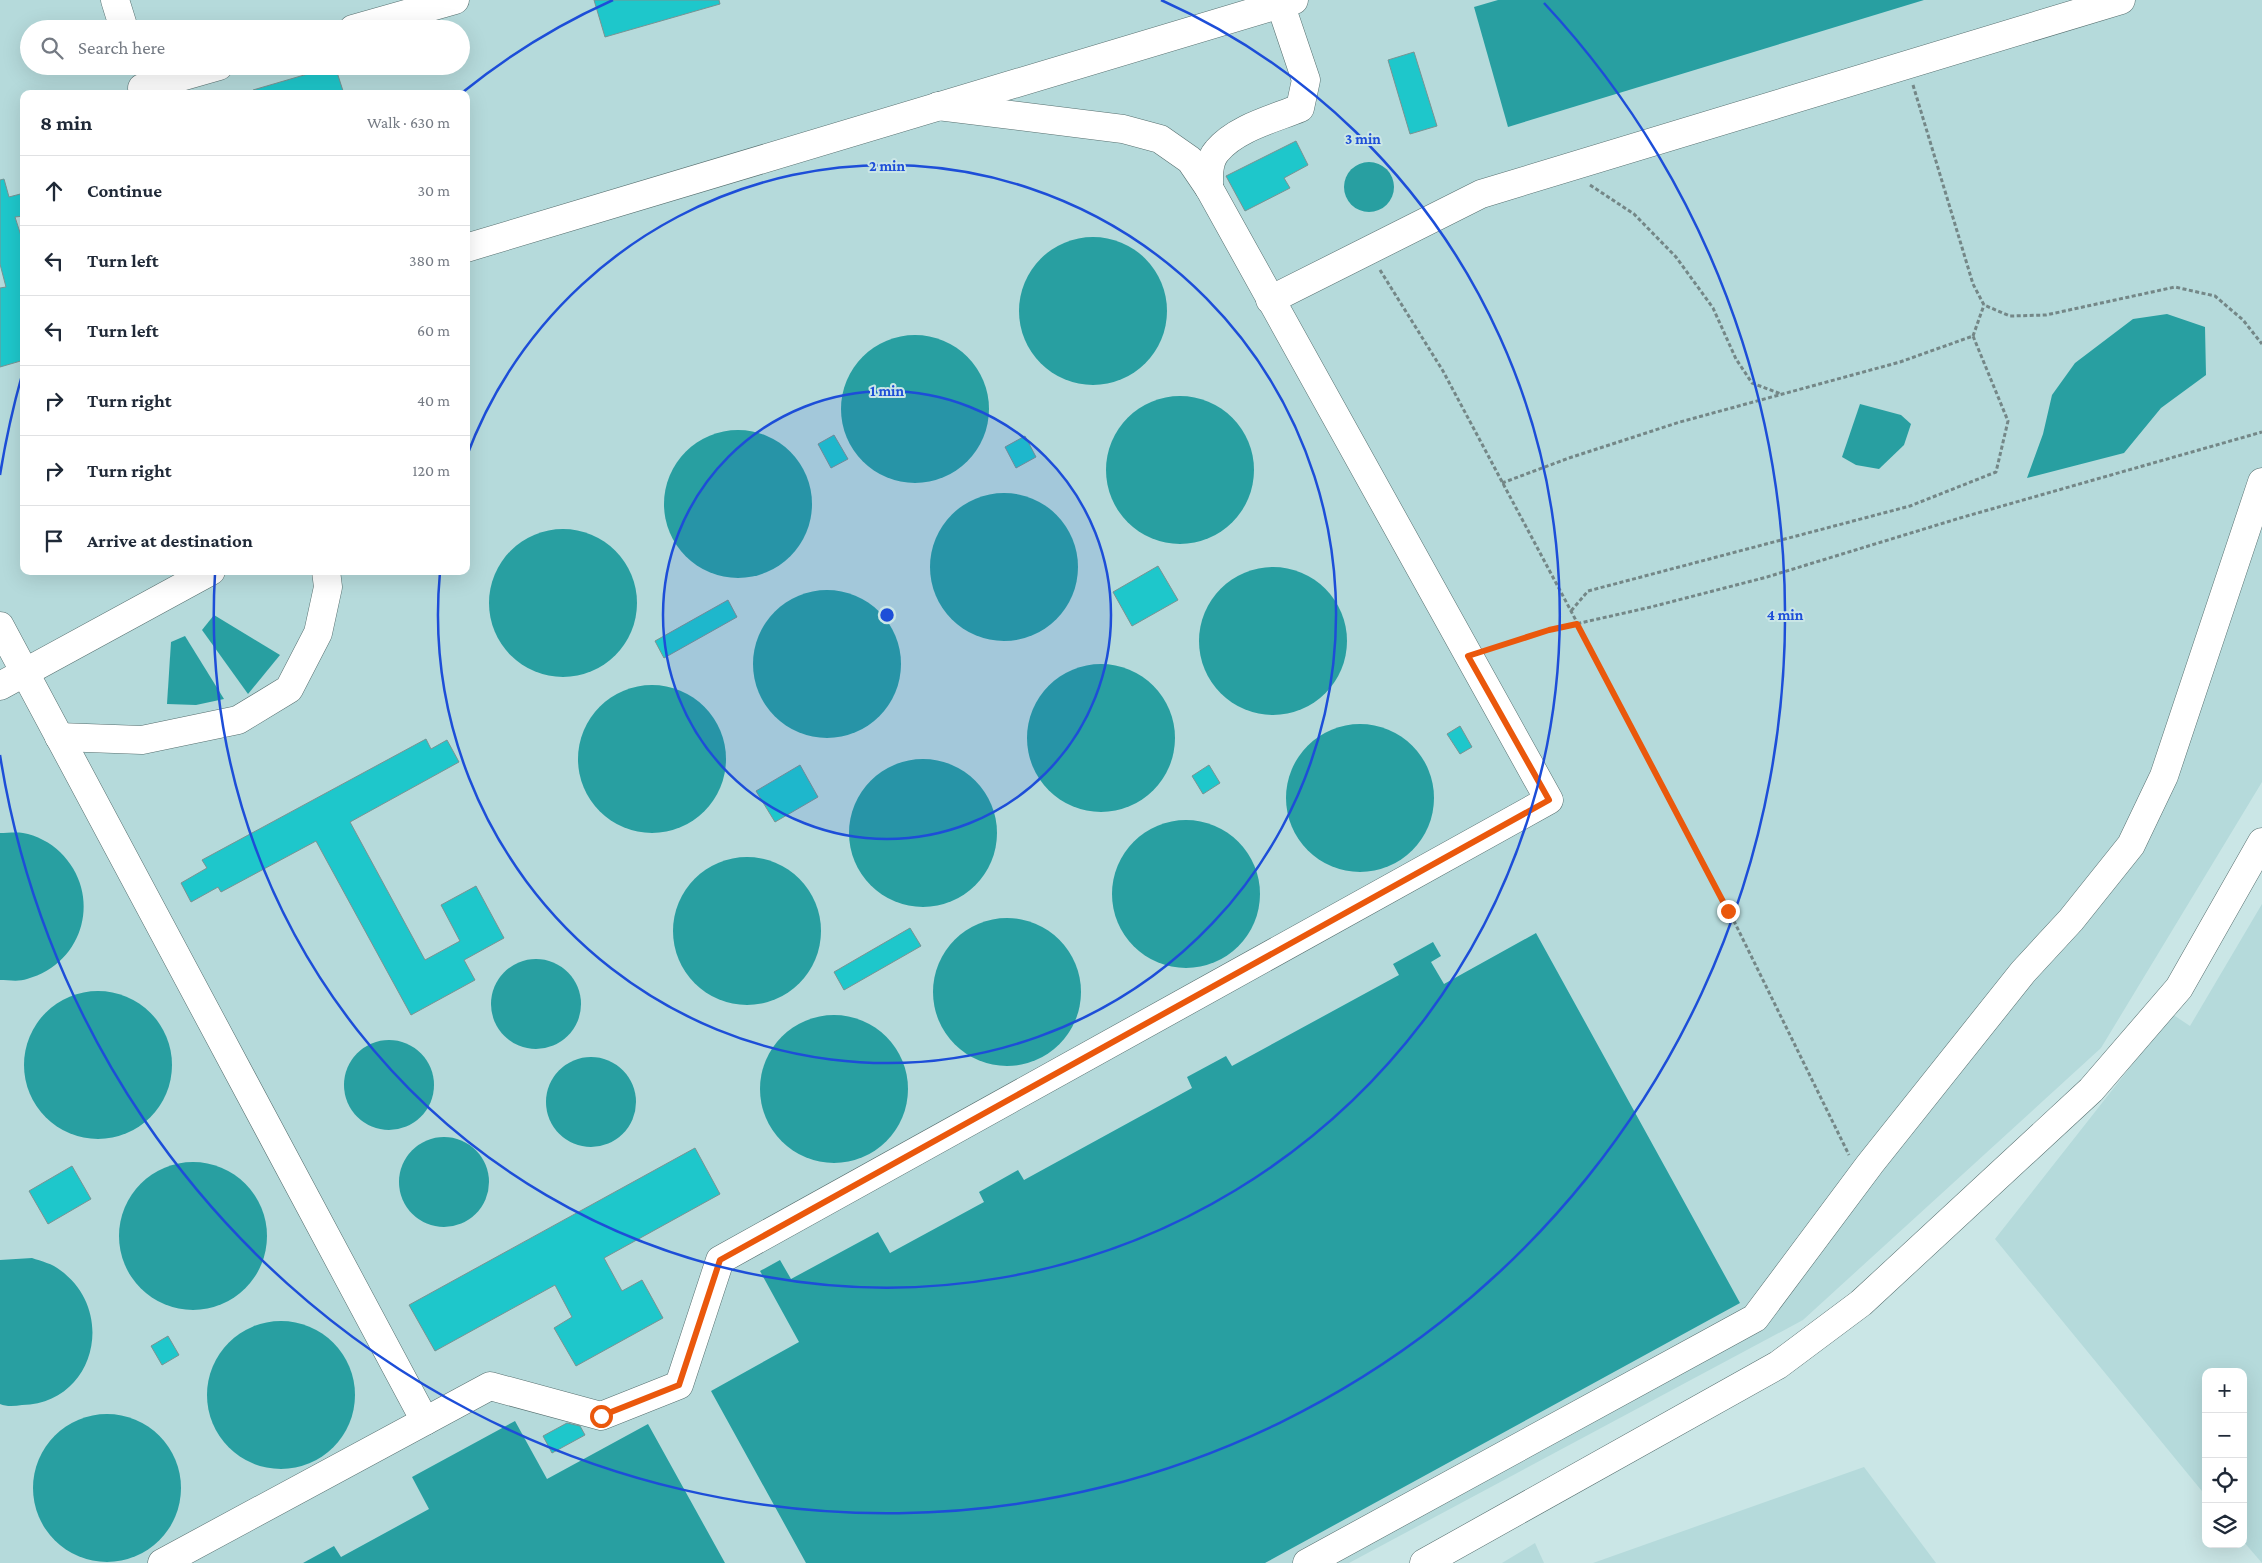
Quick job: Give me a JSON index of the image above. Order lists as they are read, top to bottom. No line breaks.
{"page":{"search":"Search here","heading":["8 min","Walk · 630 m"],"list":[["Continue","30 m"],["Turn left","380 m"],["Turn left","60 m"],["Turn right","40 m"],["Turn right","120 m"],"Arrive at destination"],"map_buttons":["+","−"]},"rings":["3 min","2 min","1 min","4 min"]}
